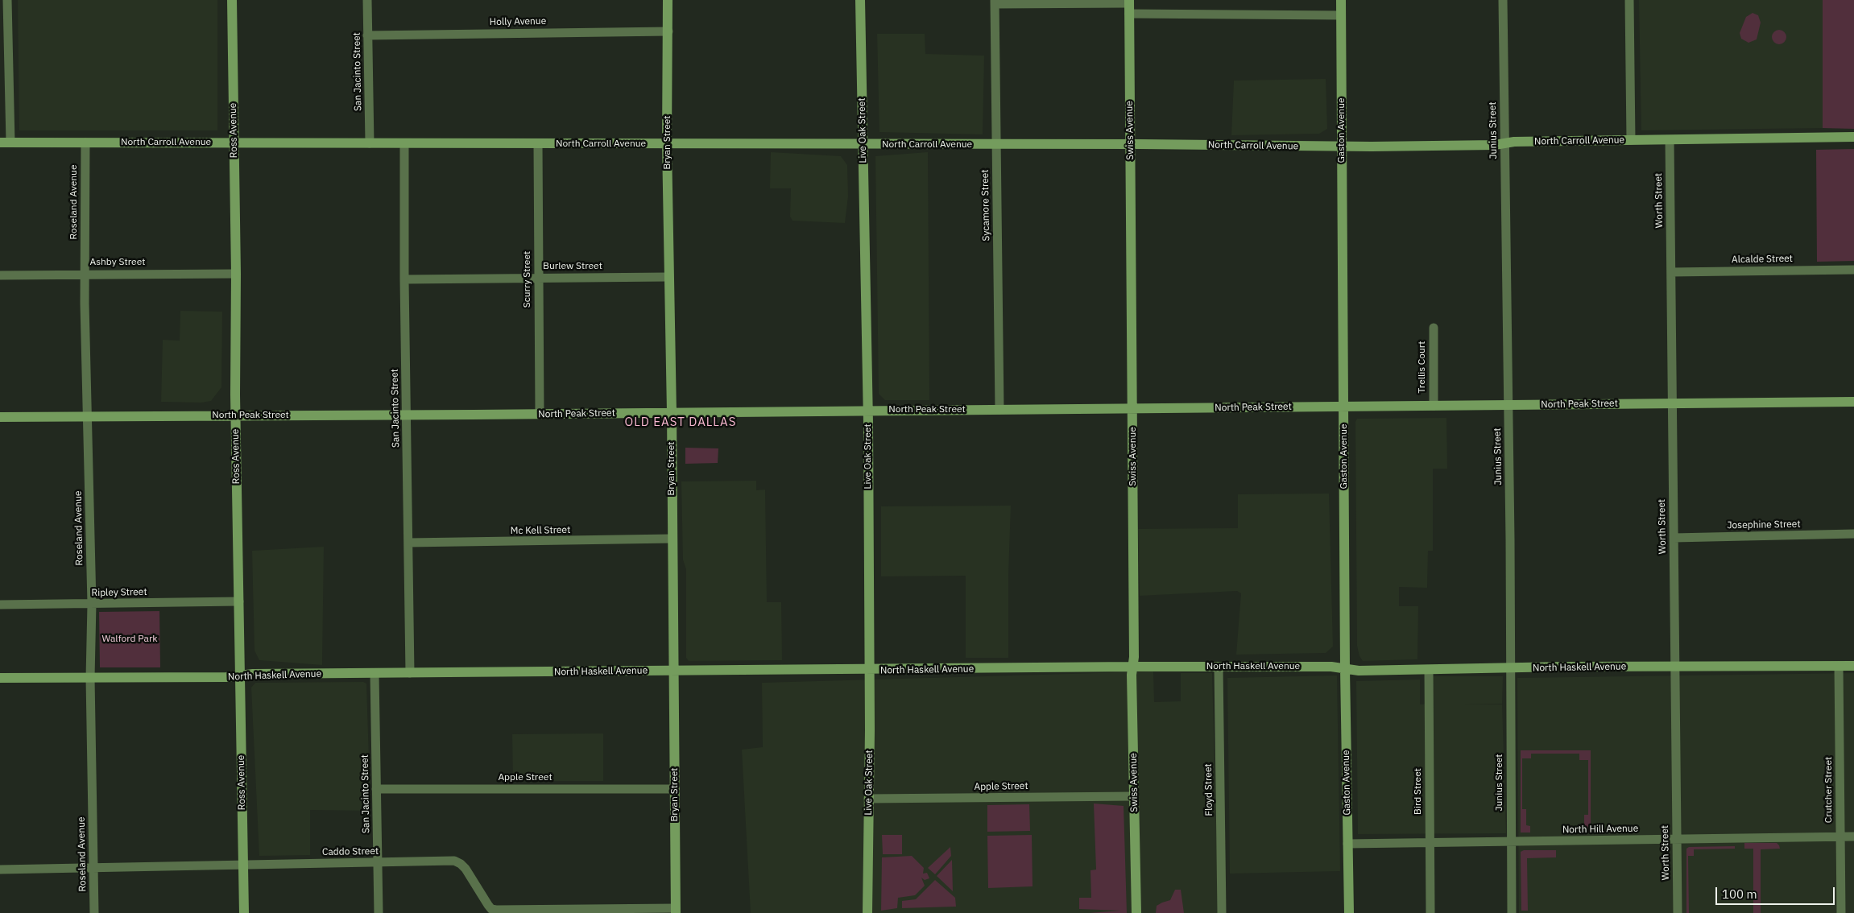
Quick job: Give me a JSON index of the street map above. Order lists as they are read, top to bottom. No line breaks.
{"streets":{"main road":["Ross Avenue","Live Oak Street","Swiss Avenue","Gaston Avenue","North Carroll Avenue","Bryan Street","North Peak Street","North Haskell Avenue"],"street":["Holly Avenue","San Jacinto Street","Junius Street","Worth Street","Roseland Avenue","Sycamore Street","Alcalde Street","Ashby Street","Burlew Street","Scurry Street","Trellis Court","Josephine Street","Mc Kell Street","Ripley Street","Apple Street","Floyd Street","Crutcher Street","Bird Street","North Hill Avenue","Caddo Street"]},"crossings":[["Holly Avenue","San Jacinto Street"],["Holly Avenue","Bryan Street"],["San Jacinto Street","North Carroll Avenue"],["San Jacinto Street","Burlew Street"],["San Jacinto Street","North Peak Street"],["San Jacinto Street","Mc Kell Street"],["San Jacinto Street","North Haskell Avenue"],["San Jacinto Street","Apple Street"],["San Jacinto Street","Caddo Street"],["Ross Avenue","North Carroll Avenue"],["Ross Avenue","Ashby Street"],["Ross Avenue","North Peak Street"],["Ross Avenue","Ripley Street"],["Ross Avenue","North Haskell Avenue"],["Ross Avenue","Caddo Street"],["Live Oak Street","North Carroll Avenue"],["Live Oak Street","North Peak Street"],["Live Oak Street","North Haskell Avenue"],["Live Oak Street","Apple Street"],["Swiss Avenue","North Carroll Avenue"],["Swiss Avenue","North Peak Street"],["Swiss Avenue","North Haskell Avenue"],["Swiss Avenue","Apple Street"],["Gaston Avenue","North Carroll Avenue"],["Gaston Avenue","North Peak Street"],["Gaston Avenue","North Haskell Avenue"],["Gaston Avenue","North Hill Avenue"],["Junius Street","North Carroll Avenue"],["Junius Street","North Peak Street"],["Junius Street","North Haskell Avenue"],["Junius Street","North Hill Avenue"],["North Carroll Avenue","Bryan Street"],["North Carroll Avenue","Worth Street"],["North Carroll Avenue","Roseland Avenue"],["North Carroll Avenue","Sycamore Street"],["North Carroll Avenue","Scurry Street"],["Bryan Street","Burlew Street"],["Bryan Street","North Peak Street"],["Bryan Street","Mc Kell Street"],["Bryan Street","North Haskell Avenue"],["Bryan Street","Apple Street"],["Bryan Street","Caddo Street"],["Worth Street","Alcalde Street"],["Worth Street","North Peak Street"],["Worth Street","Josephine Street"],["Worth Street","North Haskell Avenue"],["Worth Street","North Hill Avenue"],["Roseland Avenue","Ashby Street"],["Roseland Avenue","North Peak Street"],["Roseland Avenue","Ripley Street"],["Roseland Avenue","North Haskell Avenue"],["Roseland Avenue","Caddo Street"],["Sycamore Street","North Peak Street"],["Burlew Street","Scurry Street"],["Scurry Street","North Peak Street"],["Trellis Court","North Peak Street"],["North Haskell Avenue","Floyd Street"],["North Haskell Avenue","Crutcher Street"],["North Haskell Avenue","Bird Street"],["Crutcher Street","North Hill Avenue"],["Bird Street","North Hill Avenue"]],"districts":["OLD EAST DALLAS"],"parks":["Walford Park"],"scale_bar":"100 m"}
